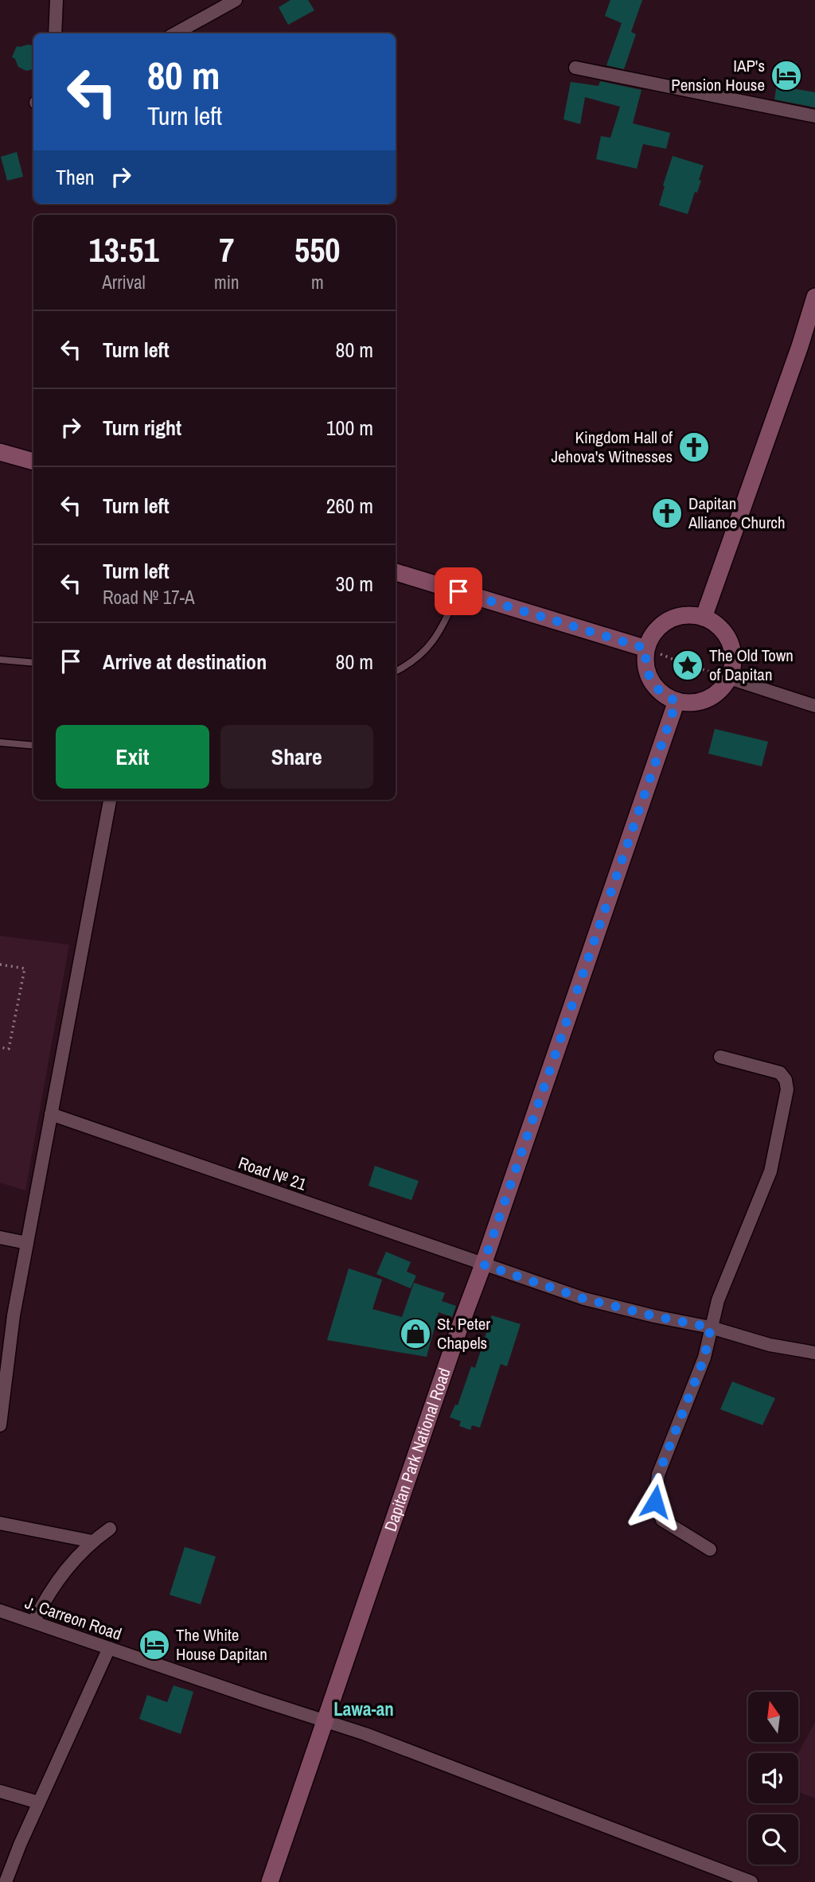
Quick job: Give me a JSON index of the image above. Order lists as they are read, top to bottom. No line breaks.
{"streets":{"main road":["Dapitan Park National Road"],"street":["Road № 21","J. Carreon Road"]},"crossings":[["Road № 21","Dapitan Park National Road"],["Dapitan Park National Road","J. Carreon Road"]],"districts":["Lawa-an"],"places":{"hotel":["IAP's Pension House","The White House Dapitan"],"church":["Kingdom Hall of Jehova's Witnesses","Dapitan Alliance Church"],"place":["The Old Town of Dapitan"],"shop":["St. Peter Chapels"]},"north":"top","page":{"turn":["80 m","Turn left"],"then":"Then","eta":["13:51","Arrival","7","min","550","m"],"list":[{"name":"Turn left","value":"80 m"},{"name":"Turn right","value":"100 m"},{"name":"Turn left","value":"260 m"},{"name":"Turn left","note":"Road № 17-A","value":"30 m"},{"name":"Arrive at destination","value":"80 m"}],"buttons":["Exit","Share"]}}
